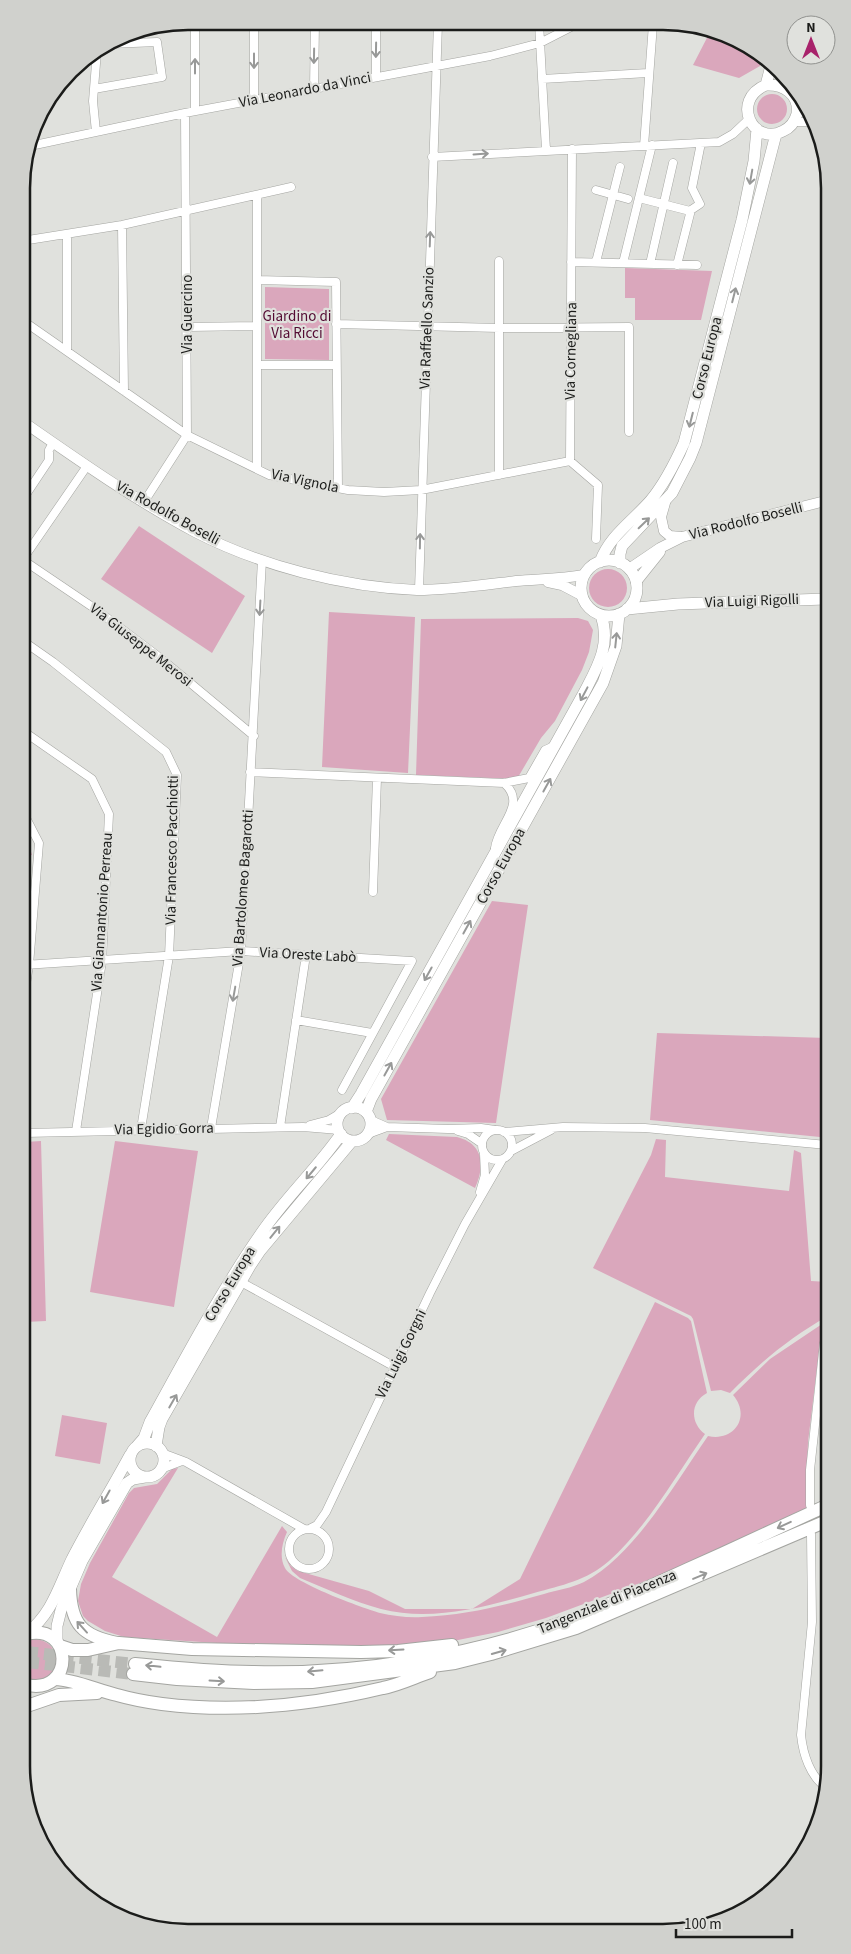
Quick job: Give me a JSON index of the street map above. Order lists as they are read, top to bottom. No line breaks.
{"streets":{"main road":["Corso Europa","Via Rodolfo Boselli","Via Luigi Rigolli","Tangenziale di Piacenza"],"street":["Via Leonardo da Vinci","Via Guercino","Via Raffaello Sanzio","Via Cornegliana","Via Vignola","Via Giuseppe Merosi","Via Francesco Pacchiotti","Via Bartolomeo Bagarotti","Via Giannantonio Perreau","Via Oreste Labò","Via Egidio Gorra","Via Luigi Gorgni"]},"crossings":[["Via Leonardo da Vinci","Via Guercino"],["Via Leonardo da Vinci","Via Raffaello Sanzio"],["Via Guercino","Via Vignola"],["Via Raffaello Sanzio","Via Vignola"],["Via Raffaello Sanzio","Via Rodolfo Boselli"],["Via Cornegliana","Via Vignola"],["Corso Europa","Via Rodolfo Boselli"],["Corso Europa","Via Luigi Rigolli"],["Corso Europa","Via Egidio Gorra"],["Via Rodolfo Boselli","Via Luigi Rigolli"],["Via Giuseppe Merosi","Via Bartolomeo Bagarotti"],["Via Francesco Pacchiotti","Via Oreste Labò"],["Via Francesco Pacchiotti","Via Egidio Gorra"],["Via Bartolomeo Bagarotti","Via Oreste Labò"],["Via Bartolomeo Bagarotti","Via Egidio Gorra"],["Via Giannantonio Perreau","Via Oreste Labò"],["Via Giannantonio Perreau","Via Egidio Gorra"]],"one_way":["Via Raffaello Sanzio"],"parks":["Giardino di Via Ricci"],"scale_bar":"100 m","north":"top"}
